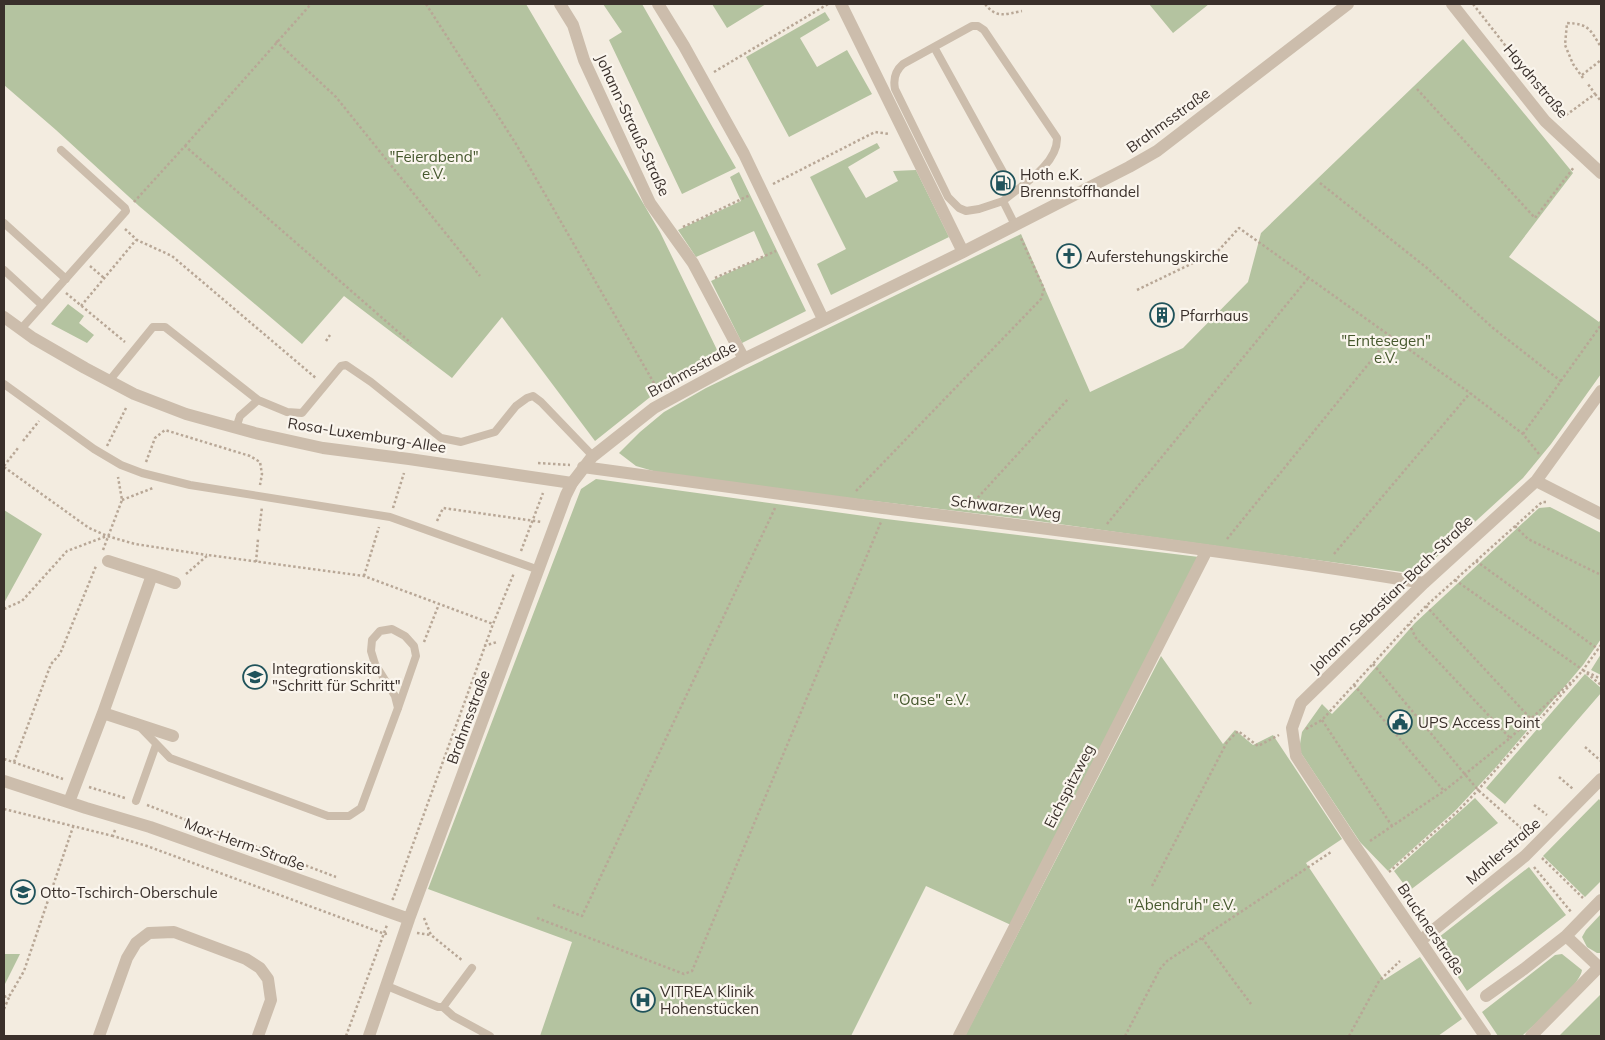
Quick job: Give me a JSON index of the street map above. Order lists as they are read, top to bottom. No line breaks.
{"streets":{"street":["Haydnstraße","Brahmsstraße","Johann-Strauß-Straße","Rosa-Luxemburg-Allee","Schwarzer Weg","Johann-Sebastian-Bach-Straße","Eichspitzweg","Max-Herm-Straße","Mahlerstraße","Brucknerstraße"]},"crossings":[["Brahmsstraße","Johann-Strauß-Straße"],["Brahmsstraße","Rosa-Luxemburg-Allee"],["Brahmsstraße","Schwarzer Weg"],["Brahmsstraße","Max-Herm-Straße"],["Schwarzer Weg","Johann-Sebastian-Bach-Straße"],["Schwarzer Weg","Eichspitzweg"],["Johann-Sebastian-Bach-Straße","Brucknerstraße"],["Mahlerstraße","Brucknerstraße"]],"parks":["\"Feierabend\" e.V.","\"Erntesegen\" e.V.","\"Oase\" e.V.","\"Abendruh\" e.V."],"places":{"fuel station":["Hoth e.K. Brennstoffhandel"],"church":["Auferstehungskirche"],"building":["Pfarrhaus"],"school or university":["Integrationskita \"Schritt für Schritt\"","Otto-Tschirch-Oberschule"],"public building":["UPS Access Point"],"hospital":["VITREA Klinik Hohenstücken"]}}
